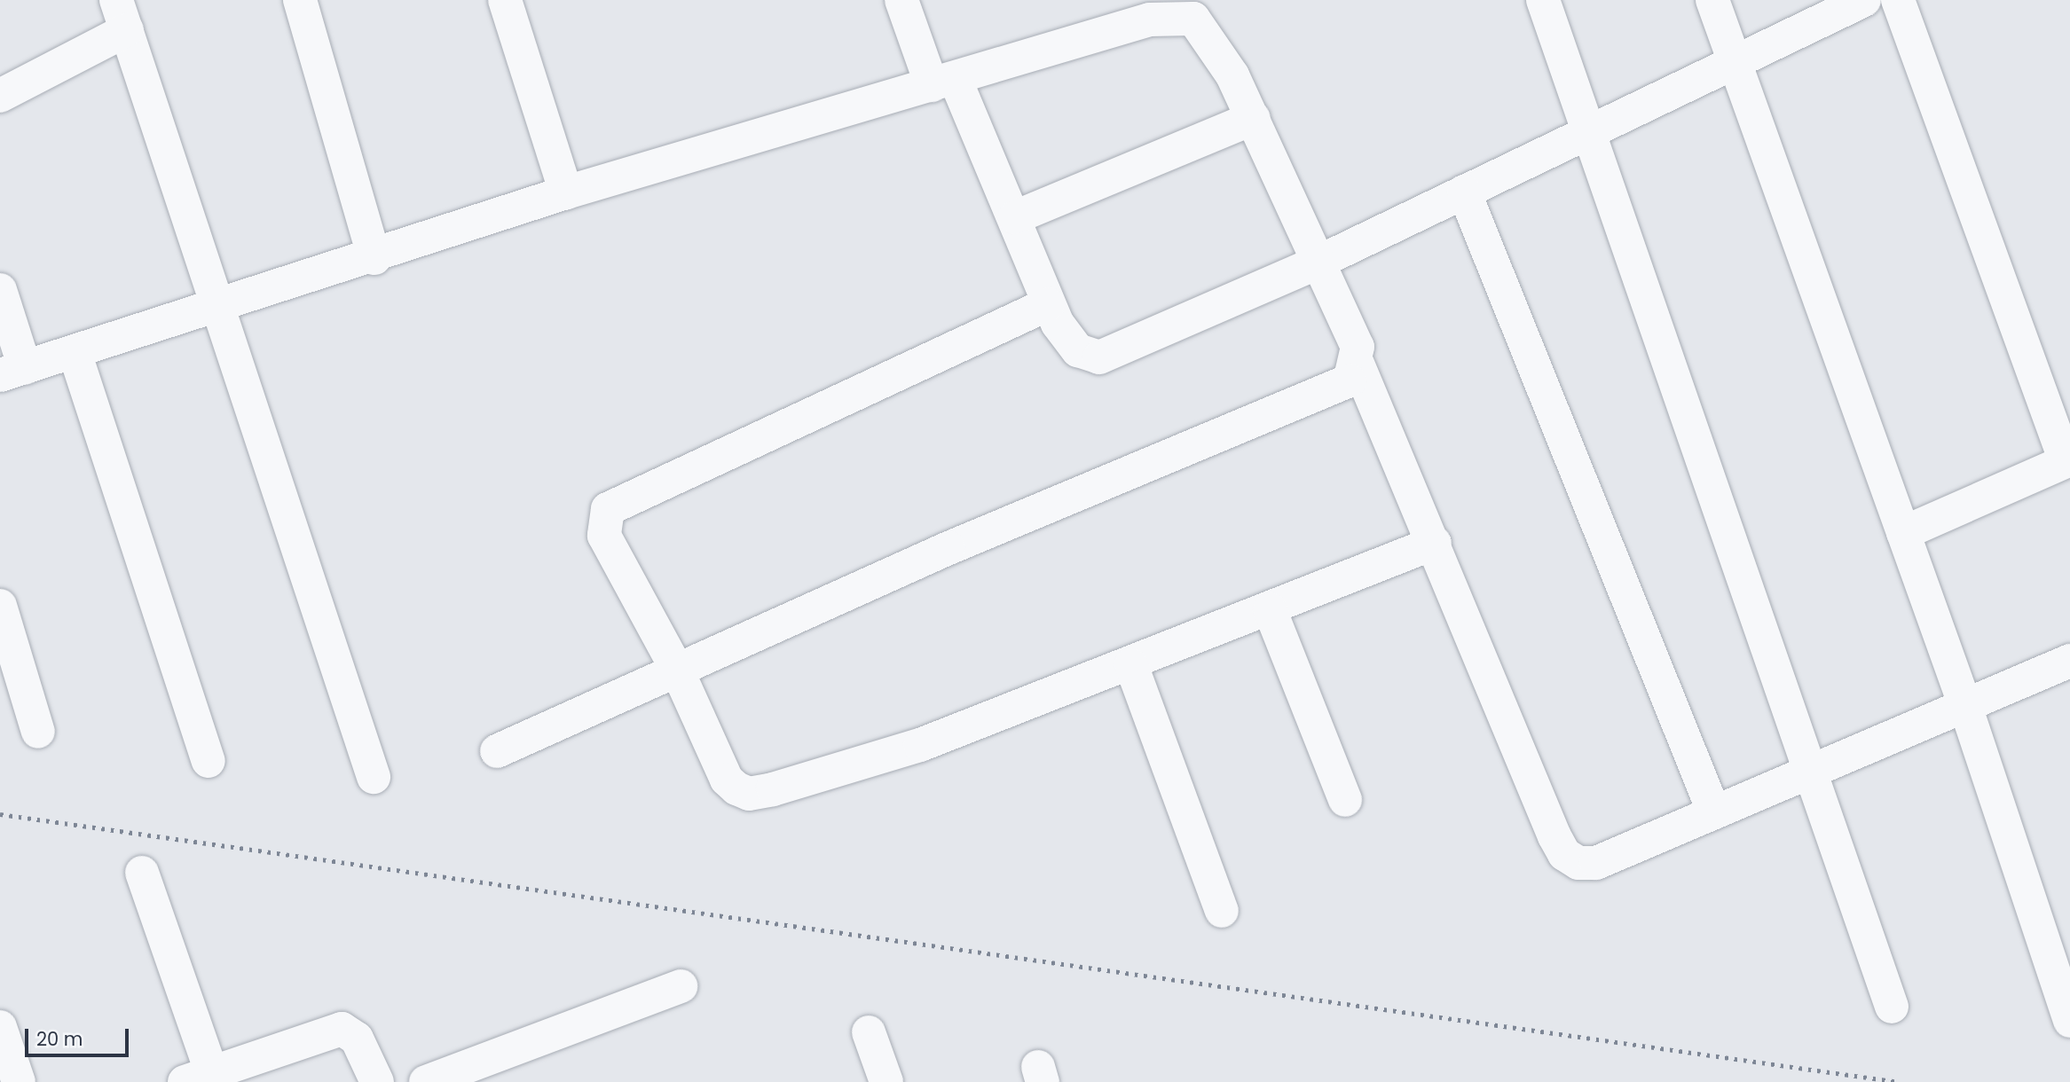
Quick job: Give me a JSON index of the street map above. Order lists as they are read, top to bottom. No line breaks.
{"scale_bar":"20 m"}
